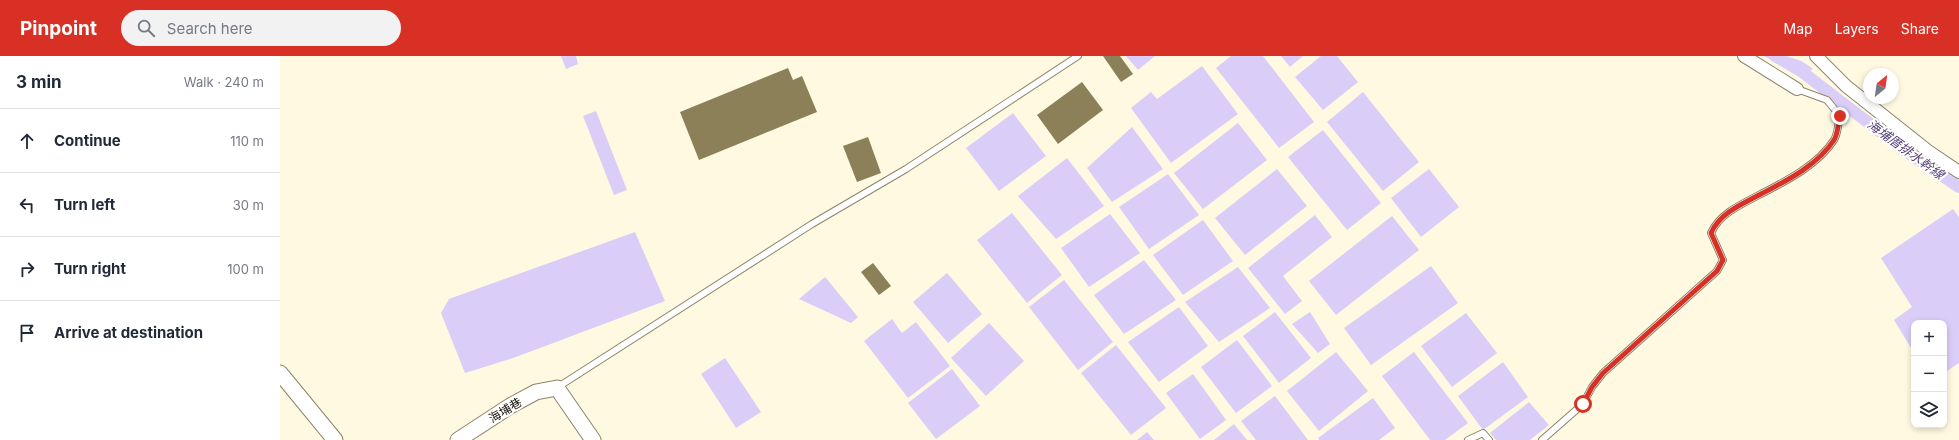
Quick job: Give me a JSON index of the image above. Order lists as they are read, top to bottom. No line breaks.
{"streets":{"street":["海埔巷"]},"water":["海埔厝排水幹線"],"north":"top right","page":{"header":"Pinpoint","search":"Search here","nav":["Map","Layers","Share"],"heading":["3 min","Walk · 240 m"],"list":[["Continue","110 m"],["Turn left","30 m"],["Turn right","100 m"],"Arrive at destination"],"map_buttons":["+","−"]}}
